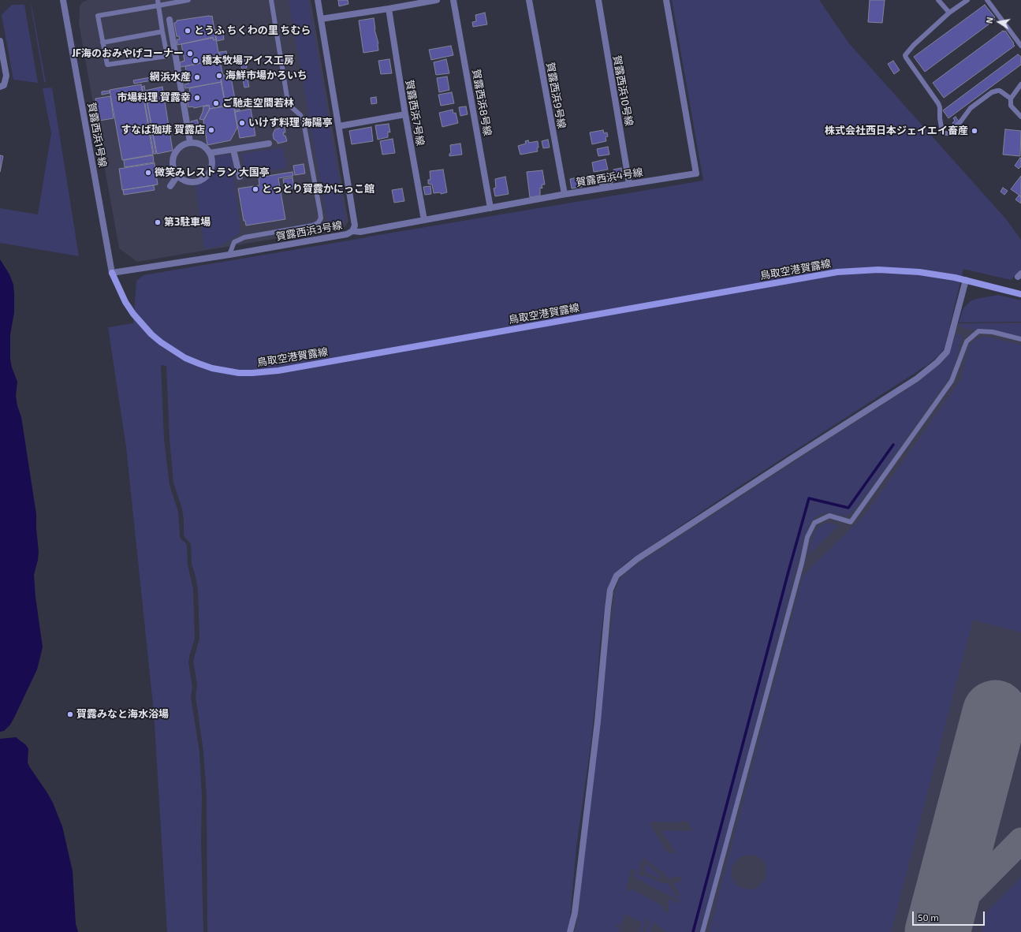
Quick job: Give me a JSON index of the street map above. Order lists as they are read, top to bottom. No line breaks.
{"streets":{"main road":["鳥取空港賀露線"],"street":["賀露西浜10号線","賀露西浜9号線","賀露西浜8号線","賀露西浜7号線","賀露西浜1号線","賀露西浜4号線","賀露西浜3号線"]},"crossings":[["賀露西浜10号線","賀露西浜4号線"],["賀露西浜9号線","賀露西浜4号線"],["賀露西浜8号線","賀露西浜4号線"],["賀露西浜7号線","賀露西浜4号線"],["賀露西浜1号線","賀露西浜3号線"],["賀露西浜1号線","鳥取空港賀露線"],["賀露西浜4号線","賀露西浜3号線"],["賀露西浜3号線","鳥取空港賀露線"]],"places":["とうふ ちくわの里 ちむら","JF海のおみやげコーナー","橋本牧場アイス工房","海鮮市場かろいち","網浜水産","市場料理 賀露幸","ご馳走空間若林","いけす料理 海陽亭","すなば珈琲 賀露店","株式会社西日本ジェイエイ畜産","微笑みレストラン 大国亭","とっとり賀露かにっこ館","第3駐車場","賀露みなと海水浴場"],"scale_bar":"50 m","north":"left"}
